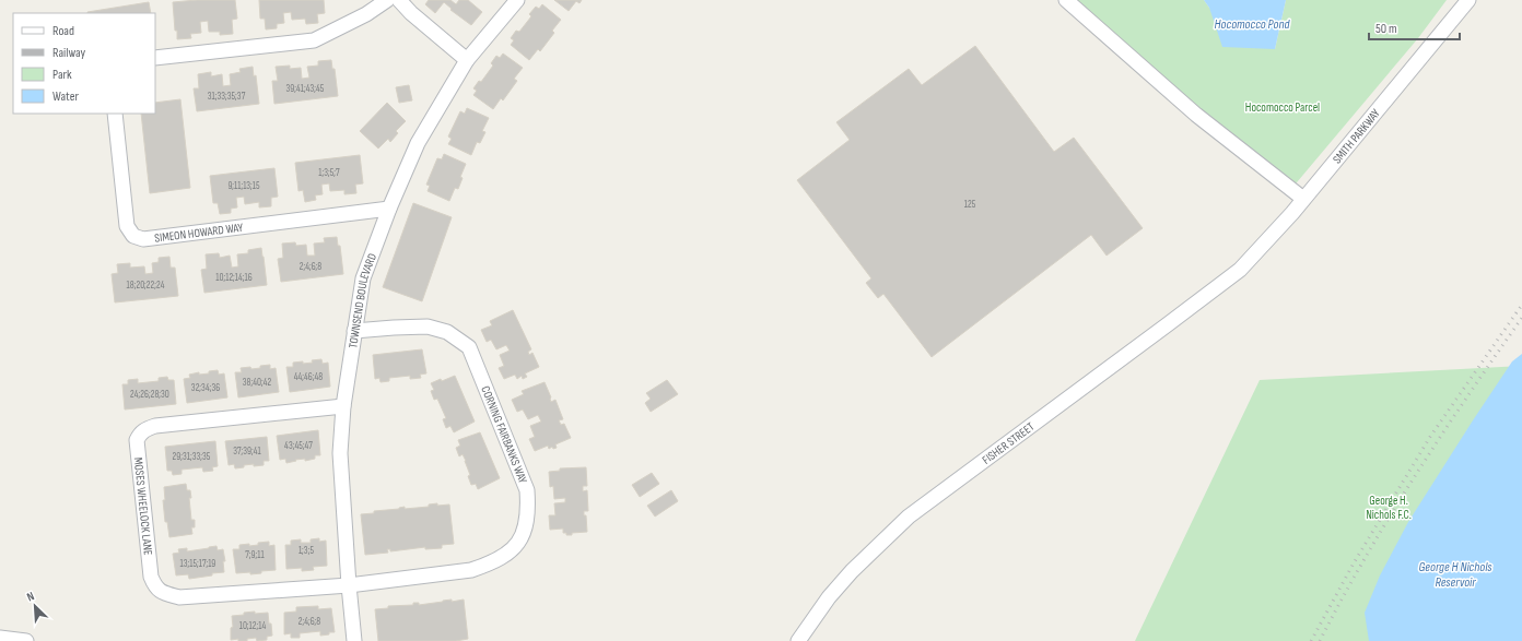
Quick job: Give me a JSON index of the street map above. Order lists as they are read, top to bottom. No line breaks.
{"streets":{"street":["SMITH PARKWAY","SIMEON HOWARD WAY","TOWNSEND BOULEVARD","CORNING FAIRBANKS WAY","FISHER STREET","MOSES WHEELOCK LANE"]},"crossings":[["SMITH PARKWAY","FISHER STREET"],["SIMEON HOWARD WAY","TOWNSEND BOULEVARD"],["TOWNSEND BOULEVARD","CORNING FAIRBANKS WAY"],["TOWNSEND BOULEVARD","MOSES WHEELOCK LANE"],["CORNING FAIRBANKS WAY","MOSES WHEELOCK LANE"]],"water":["Hocomocco Pond","George H Nichols Reservoir"],"parks":["Hocomocco Parcel","George H. Nichols F.C."],"house_numbers":["39;41;43;45","31;33;35;37","1;3;5;7","9;11;13;15","125","2;4;6;8","10;12;14;16","18;20;22;24","44;46;48","38;40;42","32;34;36","24;26;28;30","43;45;47","37;39;41","29;31;33;35","1;3;5","7;9;11","13;15;17;19","2;4;6;8","10;12;14"],"legend":["Road","Railway","Park","Water"],"scale_bar":"50 m","north":"top left"}
